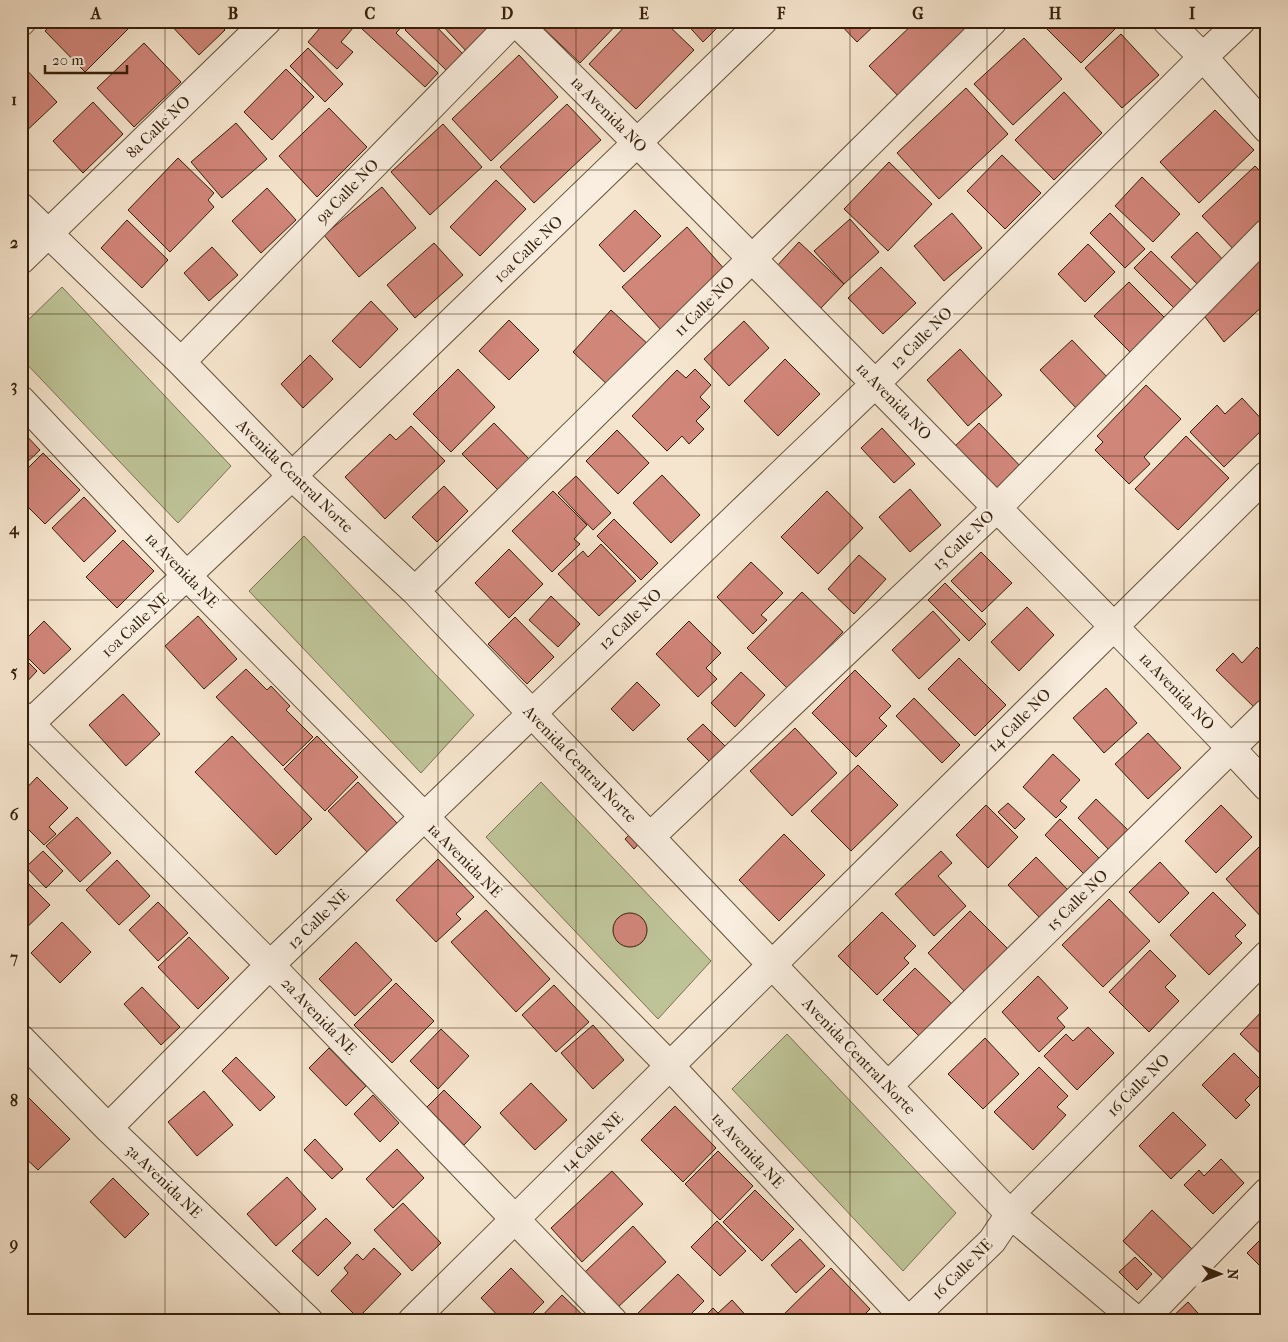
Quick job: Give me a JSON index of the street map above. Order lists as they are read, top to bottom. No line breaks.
{"streets":{"street":["1a Avenida NO","8a Calle NO","9a Calle NO","10a Calle NO","11 Calle NO","12 Calle NO","Avenida Central Norte","13 Calle NO","1a Avenida NE","10a Calle NE","14 Calle NO","15 Calle NO","12 Calle NE","2a Avenida NE","16 Calle NO","14 Calle NE","3a Avenida NE","16 Calle NE"]},"crossings":[["1a Avenida NO","9a Calle NO"],["1a Avenida NO","10a Calle NO"],["1a Avenida NO","11 Calle NO"],["1a Avenida NO","12 Calle NO"],["1a Avenida NO","13 Calle NO"],["1a Avenida NO","14 Calle NO"],["1a Avenida NO","15 Calle NO"],["8a Calle NO","Avenida Central Norte"],["9a Calle NO","Avenida Central Norte"],["10a Calle NO","Avenida Central Norte"],["10a Calle NO","10a Calle NE"],["11 Calle NO","Avenida Central Norte"],["12 Calle NO","Avenida Central Norte"],["12 Calle NO","12 Calle NE"],["Avenida Central Norte","13 Calle NO"],["Avenida Central Norte","10a Calle NE"],["Avenida Central Norte","14 Calle NO"],["Avenida Central Norte","15 Calle NO"],["Avenida Central Norte","12 Calle NE"],["Avenida Central Norte","16 Calle NO"],["Avenida Central Norte","14 Calle NE"],["Avenida Central Norte","16 Calle NE"],["1a Avenida NE","10a Calle NE"],["1a Avenida NE","12 Calle NE"],["1a Avenida NE","14 Calle NE"],["1a Avenida NE","16 Calle NE"],["10a Calle NE","2a Avenida NE"],["14 Calle NO","14 Calle NE"],["12 Calle NE","2a Avenida NE"],["12 Calle NE","3a Avenida NE"],["2a Avenida NE","14 Calle NE"],["16 Calle NO","16 Calle NE"]],"scale_bar":"20 m","north":"right","grid":{"columns":["A","B","C","D","E","F","G","H","I"],"rows":["1","2","3","4","5","6","7","8","9"]}}
